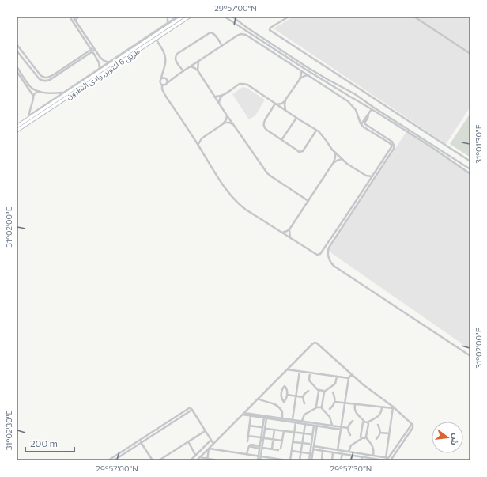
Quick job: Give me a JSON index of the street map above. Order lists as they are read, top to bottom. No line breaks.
{"streets":{"street":["طريق 6 أكتوبر, وادى النطرون"]},"scale_bar":"200 m","north":"right","coordinates":["29°57'00\"N","31°01'30\"E","31°02'00\"E","31°02'30\"E","29°57'30\"N"]}
